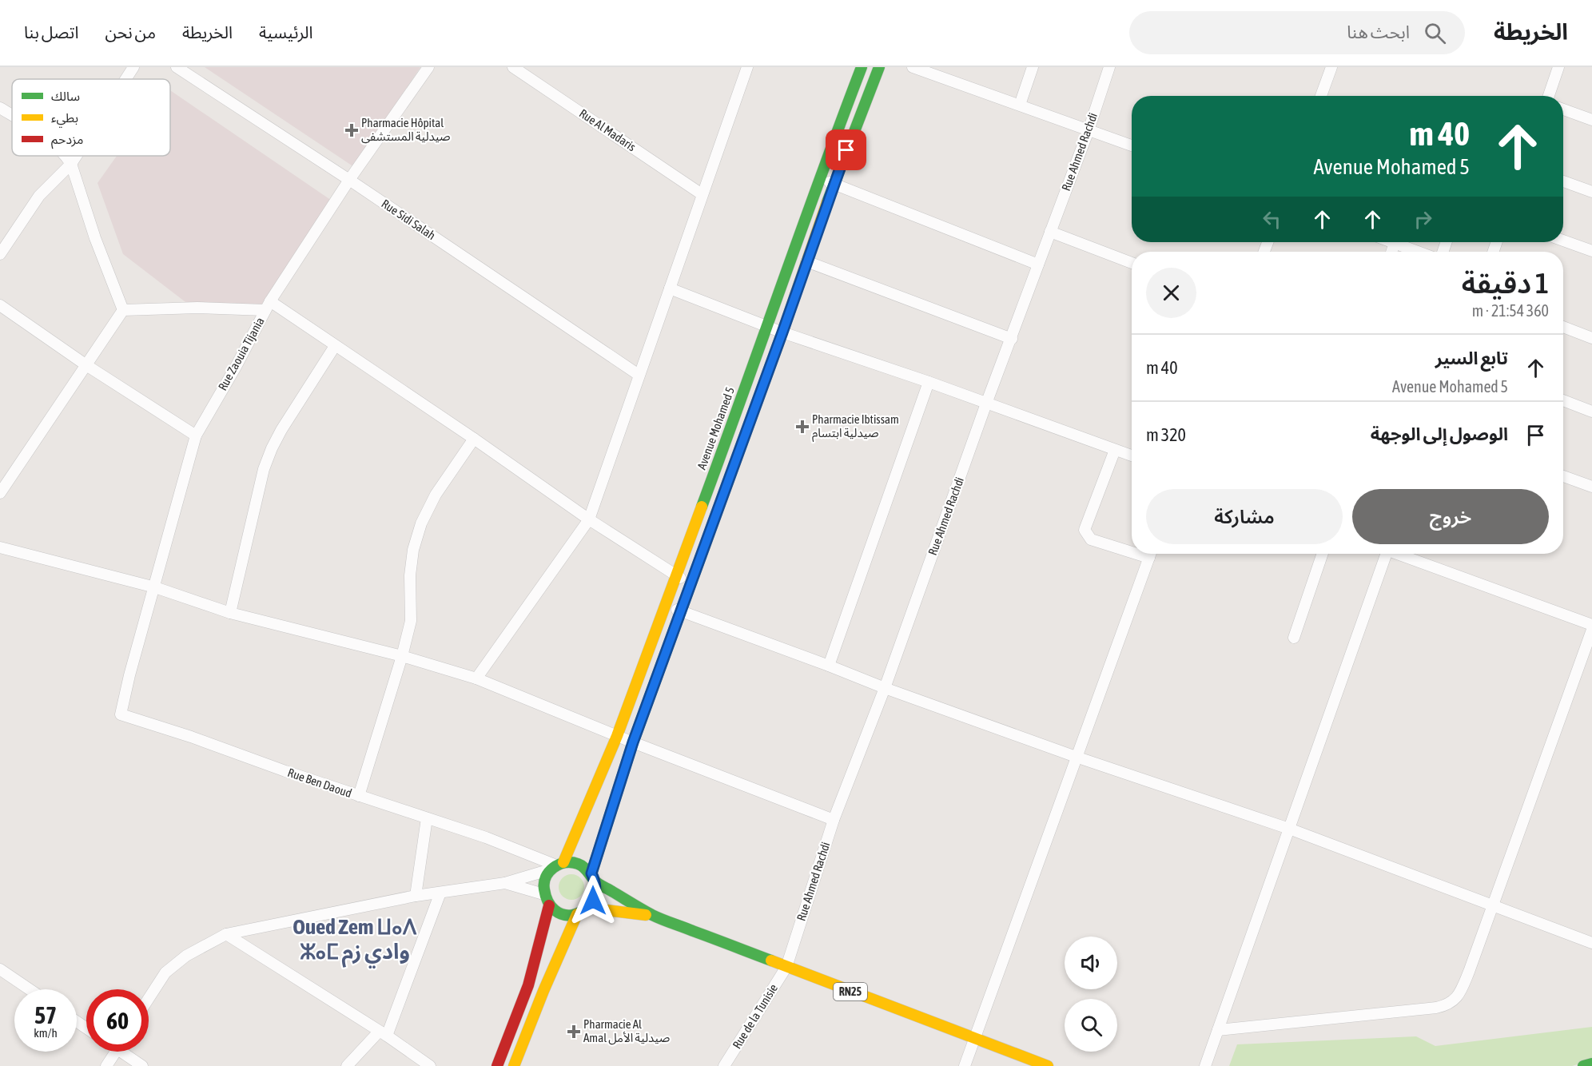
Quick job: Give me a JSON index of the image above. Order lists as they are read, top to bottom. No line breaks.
{"streets":{"main road":["Avenue Mohamed 5","RN25"],"street":["Rue Al Madaris","Rue Ahmed Rachdi","Rue Sidi Salah","Rue Zaouia Tijania","Rue Ben Daoud","Rue de la Tunisie"]},"crossings":[["Rue Ahmed Rachdi","RN25"],["Rue Ahmed Rachdi","Rue de la Tunisie"],["Rue Sidi Salah","Rue Zaouia Tijania"],["Rue Zaouia Tijania","Rue Ben Daoud"],["Avenue Mohamed 5","Rue Ben Daoud"],["Avenue Mohamed 5","RN25"],["Rue Ben Daoud","RN25"],["RN25","Rue de la Tunisie"]],"districts":["Oued Zem ⵡⴰⴷ ⵣⴰⵎ وادي زم"],"places":{"health":["Pharmacie Hôpital صيدلية المستشفى","Pharmacie Ibtissam صيدلية ابتسام","Pharmacie Al Amal صيدلية الأمل"]},"legend":["سالك","بطيء","مزدحم"],"page":{"header":"الخريطة","search":"ابحث هنا","nav":["الرئيسية","الخريطة","من نحن","اتصل بنا"],"turn":["40 m","Avenue Mohamed 5"],"heading":["1 دقيقة","360 m · 21:54"],"list":[{"name":"تابع السير","note":"Avenue Mohamed 5","value":"40 m"},{"name":"الوصول إلى الوجهة","value":"320 m"}],"buttons":["خروج","مشاركة"],"speed":"57 km/h","limit":"60"}}
